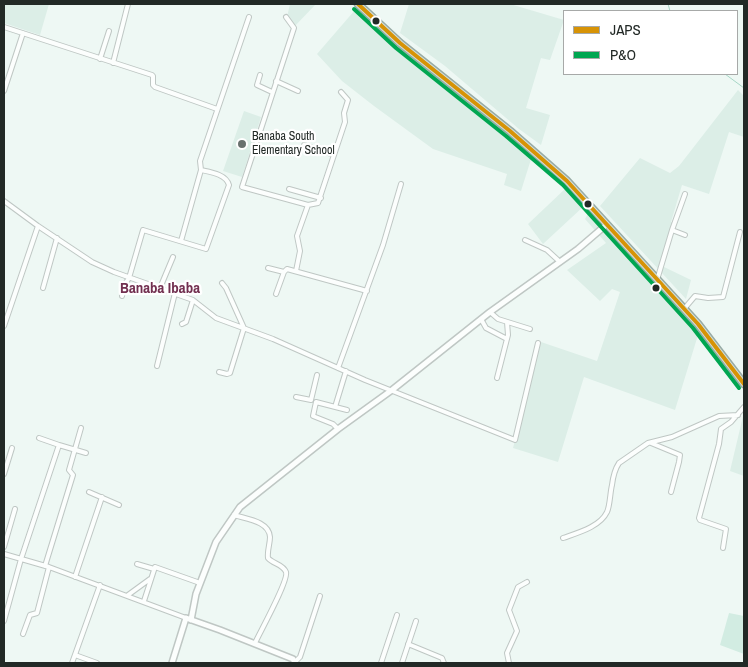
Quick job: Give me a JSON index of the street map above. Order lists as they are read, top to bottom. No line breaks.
{"districts":["Banaba Ibaba"],"places":["Banaba South Elementary School"],"lines":["transit line JAPS","transit line P&O"],"legend":["JAPS","P&O"]}
